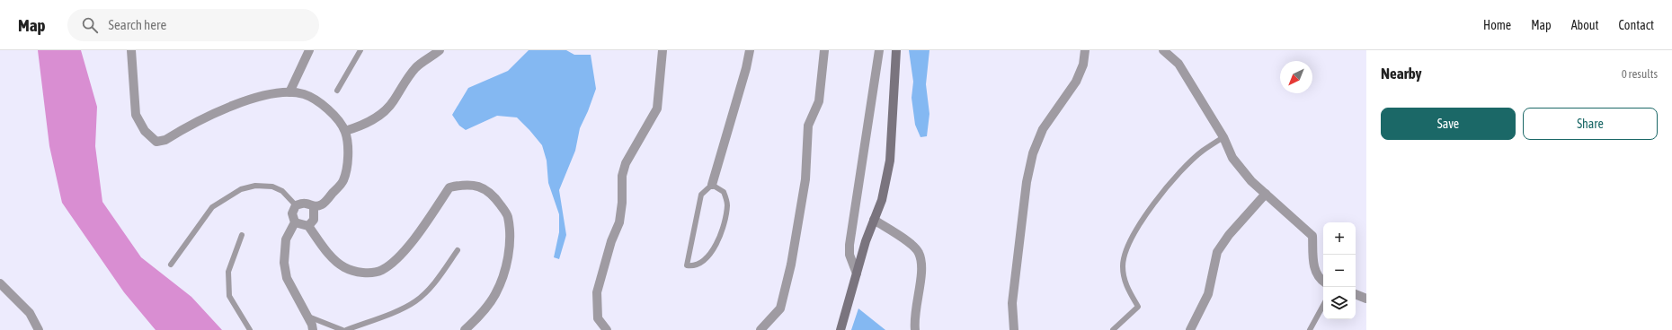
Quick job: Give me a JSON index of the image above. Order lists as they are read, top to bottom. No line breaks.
{"north":"bottom left","page":{"header":"Map","search":"Search here","nav":["Home","Map","About","Contact"],"heading":["Nearby","0 results"],"buttons":["Save","Share"],"map_buttons":["+","−"]}}
